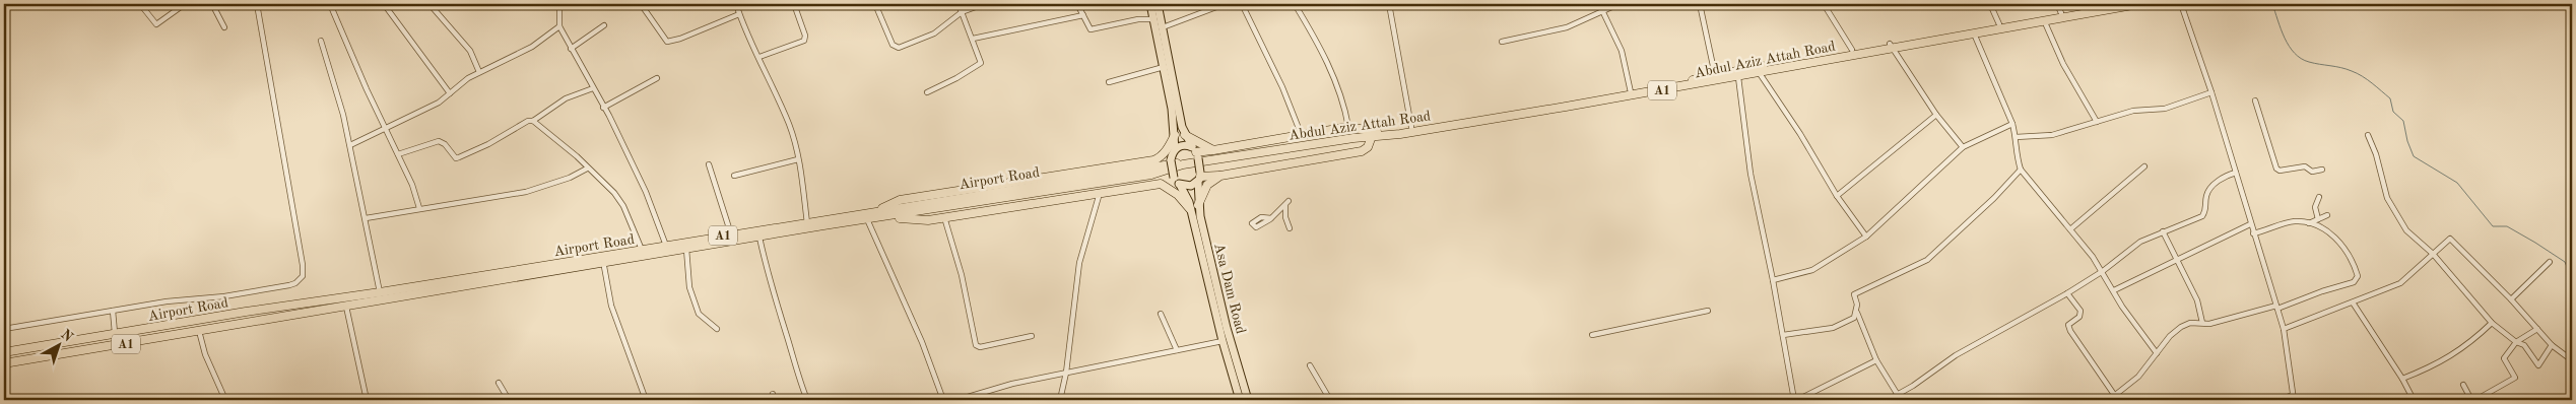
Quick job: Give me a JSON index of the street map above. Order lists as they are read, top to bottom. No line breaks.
{"streets":{"highway":["Abdul Aziz Attah Road","A1","Airport Road"],"main road":["Asa Dam Road"]},"crossings":[["Abdul Aziz Attah Road","Airport Road"]],"north":"top right"}
